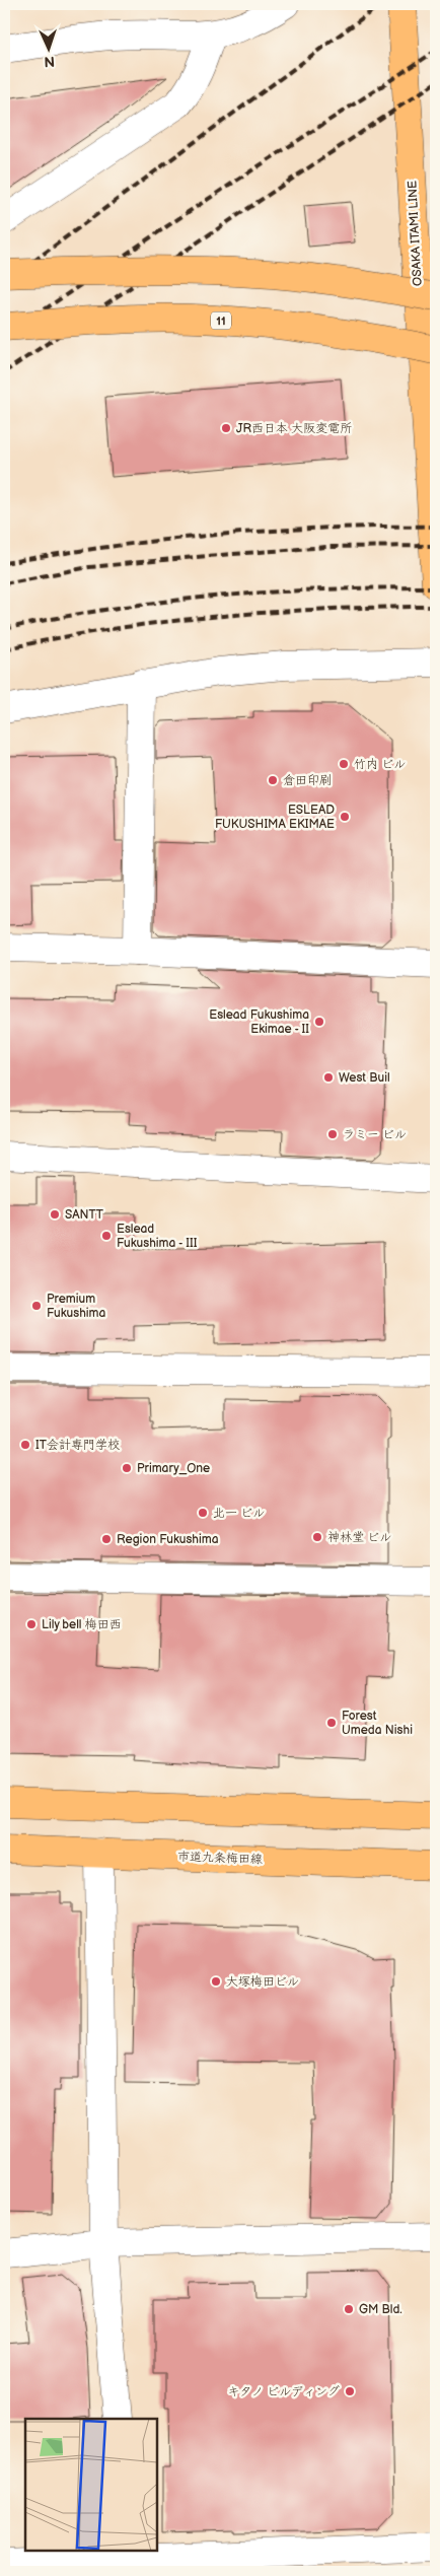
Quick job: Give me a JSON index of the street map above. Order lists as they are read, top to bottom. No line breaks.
{"streets":{"main road":["OSAKA ITAMI LINE","11","市道九条梅田線"]},"places":["JR西日本 大阪変電所","竹内 ビル","倉田印刷","ESLEAD FUKUSHIMA EKIMAE","Eslead Fukushima Ekimae - II","West Buil","ラミー ビル","SANTT","Eslead Fukushima - III","Premium Fukushima","IT会計専門学校","Primary_One","北一 ビル","神林堂 ビル","Region Fukushima","Lily bell 梅田西","Forest Umeda Nishi","大塚梅田ビル","GM Bld.","キタノ ビルディング"],"north":"bottom"}
